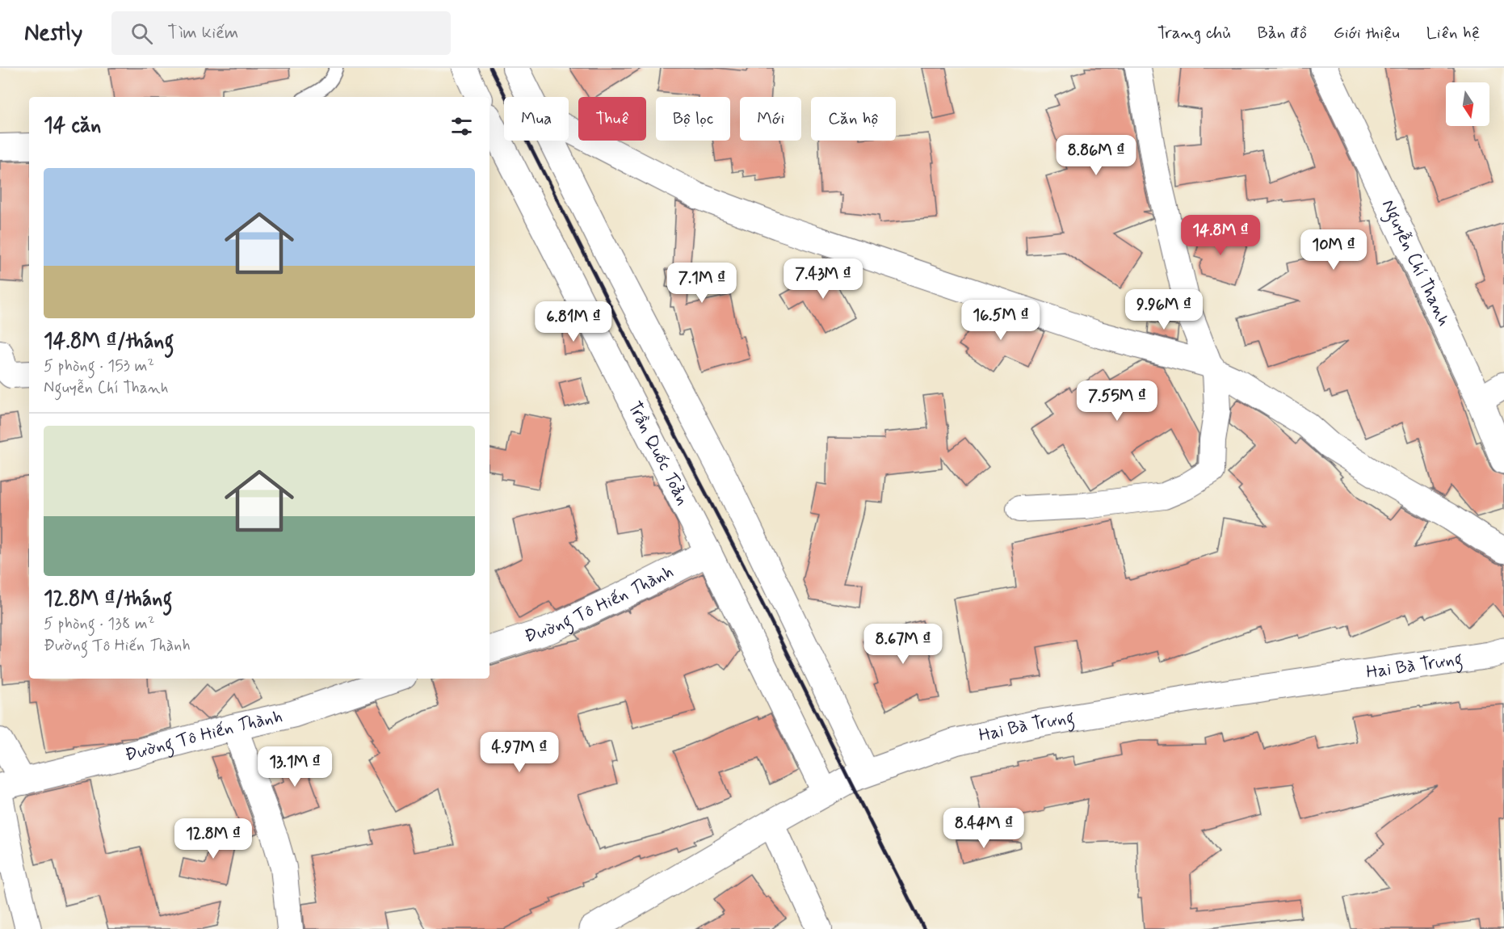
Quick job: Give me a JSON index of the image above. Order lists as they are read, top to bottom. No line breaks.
{"streets":{"main road":["Nguyễn Chí Thanh","Đường Tô Hiến Thành","Hai Bà Trưng"],"street":["Trần Quốc Toản"]},"crossings":[["Trần Quốc Toản","Đường Tô Hiến Thành"],["Trần Quốc Toản","Hai Bà Trưng"]],"north":"bottom","page":{"header":"Nestly","search":"Tìm kiếm","nav":["Trang chủ","Bản đồ","Giới thiệu","Liên hệ"],"chip":["Mua","Thuê","Bộ lọc","Mới","Căn hộ"],"heading":"14 căn","price":["8.86M ₫","14.8M ₫","10M ₫","7.43M ₫","7.1M ₫","9.96M ₫","16.5M ₫","6.81M ₫","7.55M ₫","8.67M ₫","4.97M ₫","13.1M ₫","8.44M ₫","12.8M ₫"],"list":[{"name":"14.8M ₫/tháng","note":"5 phòng · 153 m² · Nguyễn Chí Thanh"},{"name":"12.8M ₫/tháng","note":"5 phòng · 138 m² · Đường Tô Hiến Thành"}]}}
